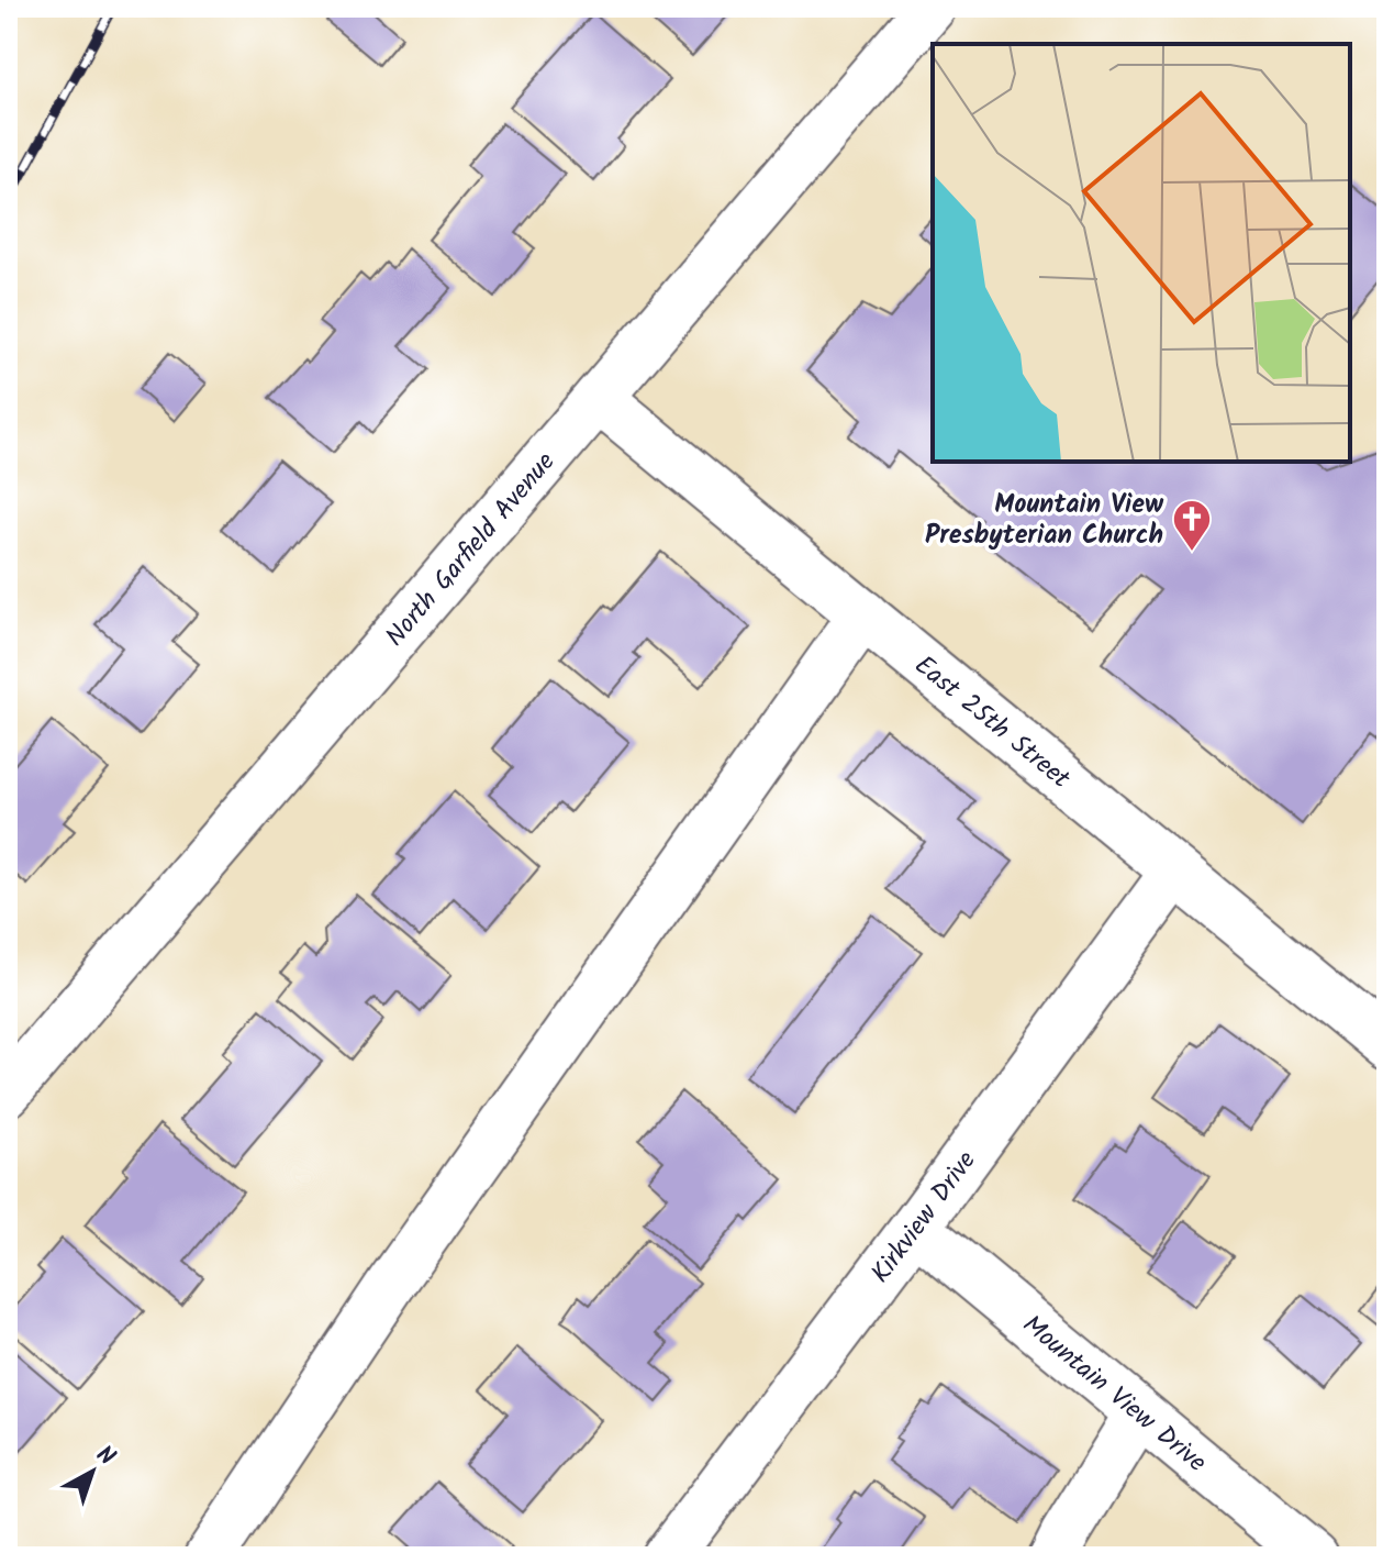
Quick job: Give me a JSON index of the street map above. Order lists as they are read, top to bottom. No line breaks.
{"streets":{"street":["North Garfield Avenue","East 25th Street","Kirkview Drive","Mountain View Drive"]},"crossings":[["North Garfield Avenue","East 25th Street"],["East 25th Street","Kirkview Drive"],["Kirkview Drive","Mountain View Drive"]],"places":{"church":["Mountain View Presbyterian Church"]},"north":"top right"}
